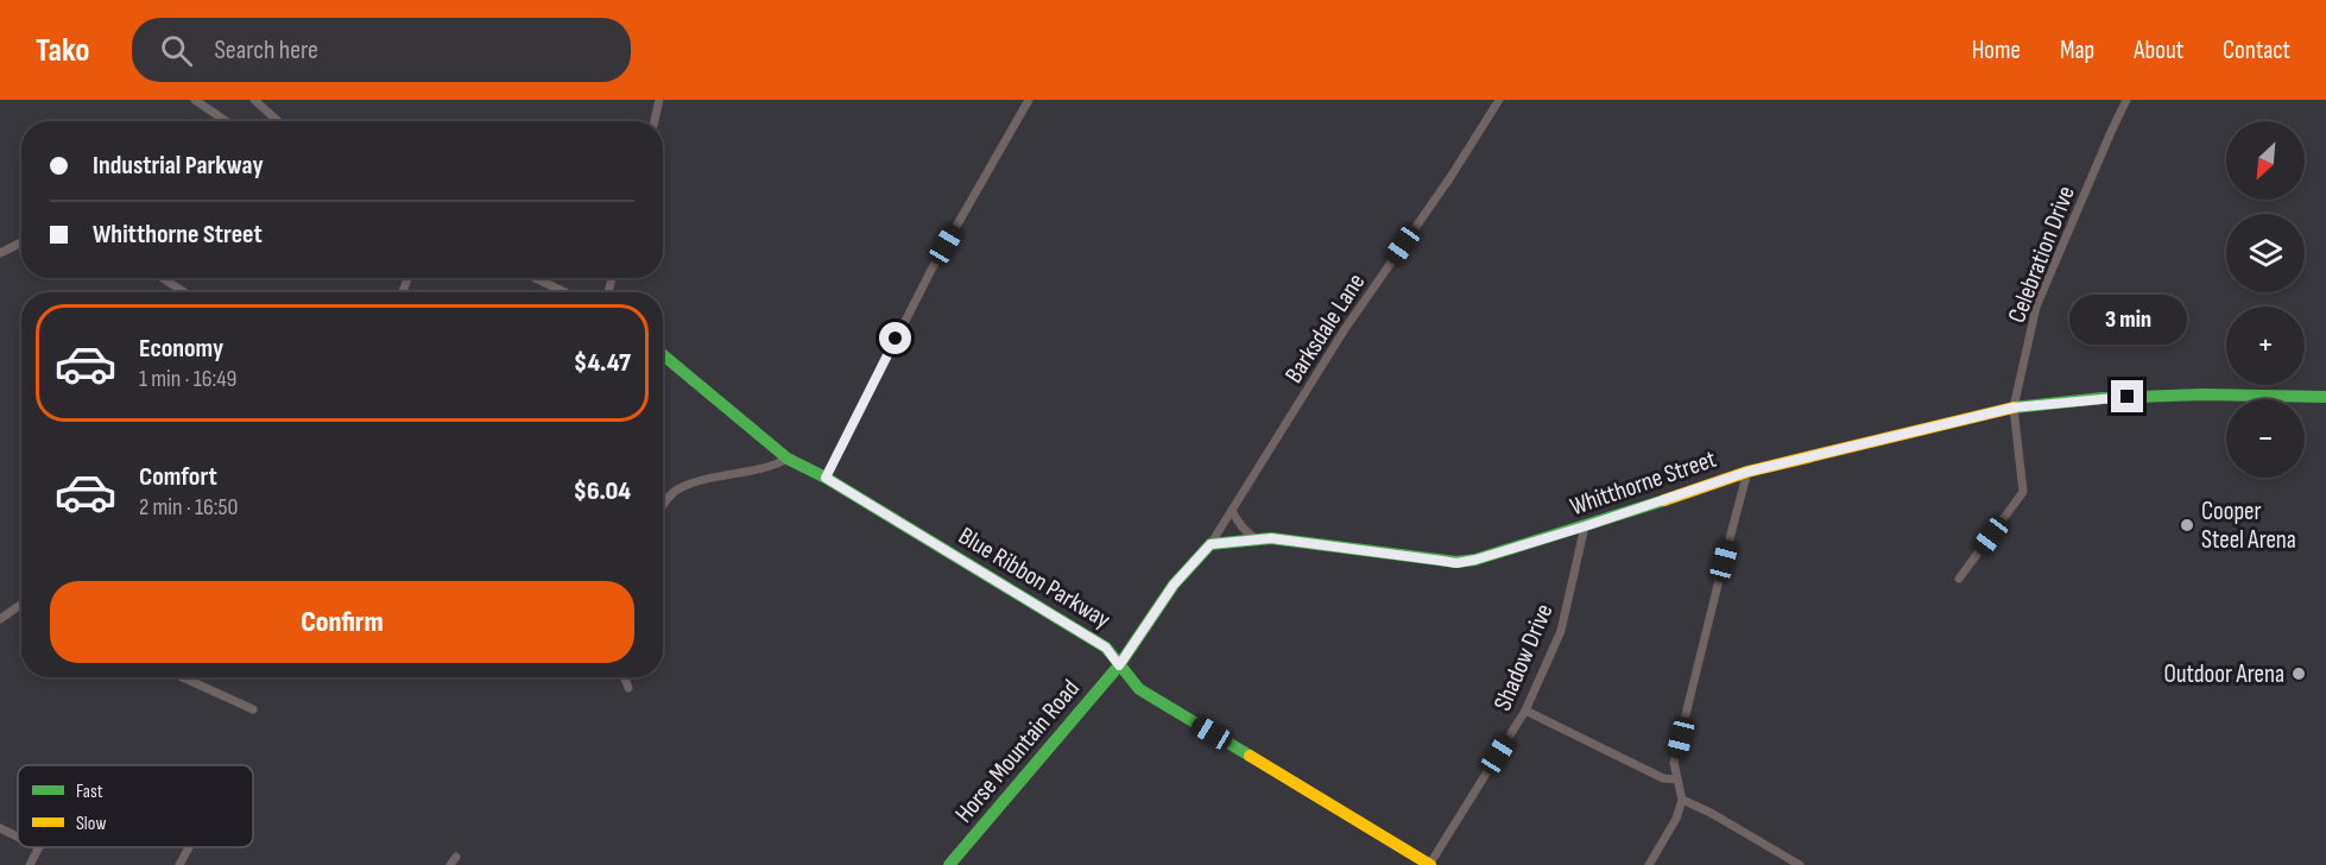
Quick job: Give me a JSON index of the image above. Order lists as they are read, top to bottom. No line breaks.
{"streets":{"street":["Celebration Drive","Barksdale Lane","Whitthorne Street","Blue Ribbon Parkway","Shadow Drive","Horse Mountain Road"]},"crossings":[["Celebration Drive","Whitthorne Street"],["Barksdale Lane","Whitthorne Street"],["Whitthorne Street","Shadow Drive"],["Blue Ribbon Parkway","Shadow Drive"],["Blue Ribbon Parkway","Horse Mountain Road"]],"places":["Cooper Steel Arena","Outdoor Arena"],"legend":["Fast","Slow"],"north":"bottom left","page":{"header":"Tako","search":"Search here","nav":["Home","Map","About","Contact"],"map_buttons":["+","−"],"banner":["Industrial Parkway","Whitthorne Street"],"bubble":"3 min","list":[{"name":"Economy","note":"1 min · 16:49","value":"$4.47"},{"name":"Comfort","note":"2 min · 16:50","value":"$6.04"}],"buttons":"Confirm"}}
